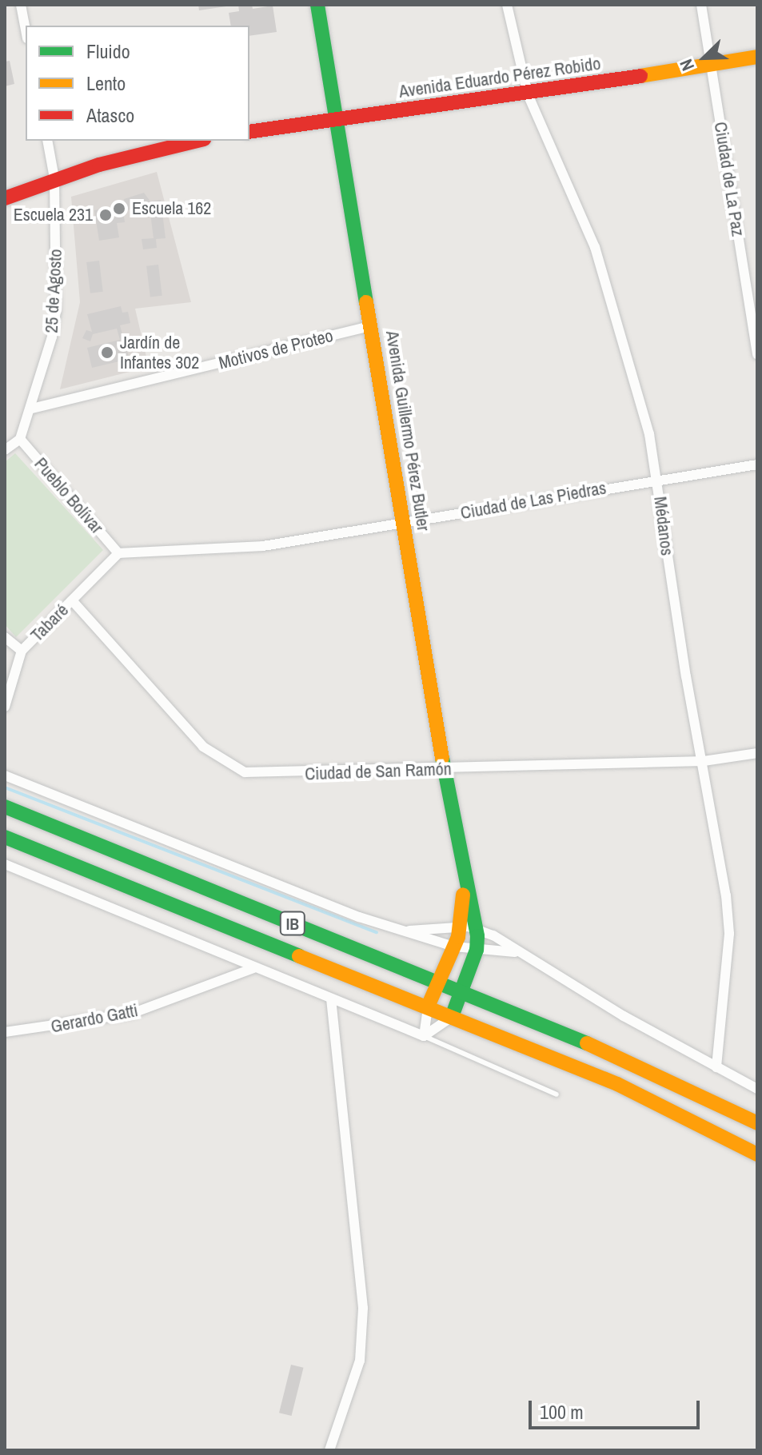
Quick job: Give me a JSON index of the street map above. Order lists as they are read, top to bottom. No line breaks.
{"streets":{"main road":["Avenida Eduardo Pérez Robido","Avenida Guillermo Pérez Butler","IB"],"street":["Ciudad de La Paz","25 de Agosto","Motivos de Proteo","Pueblo Bolívar","Ciudad de Las Piedras","Médanos","Tabaré","Ciudad de San Ramón","Gerardo Gatti"]},"crossings":[["Avenida Eduardo Pérez Robido","Ciudad de La Paz"],["Avenida Eduardo Pérez Robido","Avenida Guillermo Pérez Butler"],["Avenida Eduardo Pérez Robido","Médanos"],["25 de Agosto","Motivos de Proteo"],["25 de Agosto","Pueblo Bolívar"],["Motivos de Proteo","Avenida Guillermo Pérez Butler"],["Avenida Guillermo Pérez Butler","Ciudad de Las Piedras"],["Avenida Guillermo Pérez Butler","Ciudad de San Ramón"],["Pueblo Bolívar","Ciudad de Las Piedras"],["Pueblo Bolívar","Tabaré"],["Ciudad de Las Piedras","Médanos"],["Ciudad de Las Piedras","Tabaré"],["Médanos","Ciudad de San Ramón"],["Tabaré","Ciudad de San Ramón"]],"places":["Escuela 162","Escuela 231","Jardín de Infantes 302"],"legend":["Fluido","Lento","Atasco"],"scale_bar":"100 m","north":"bottom left"}
